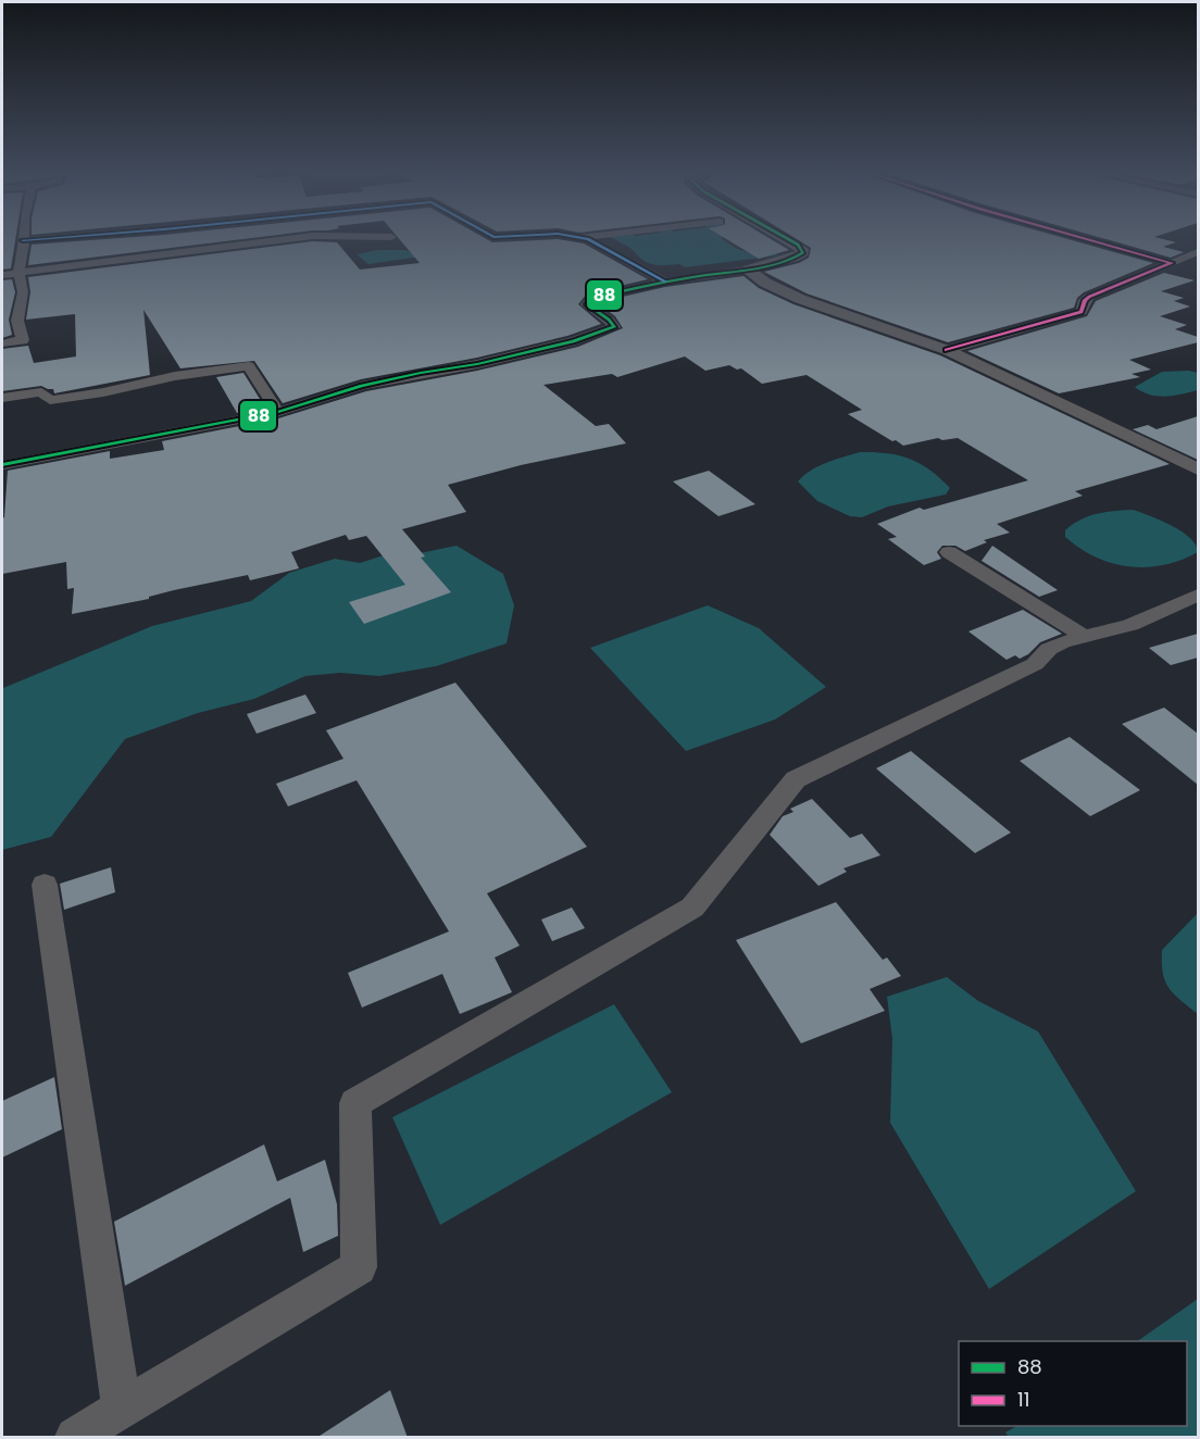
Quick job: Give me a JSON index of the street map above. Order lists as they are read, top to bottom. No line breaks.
{"lines":["transit line 88","transit line 11"],"legend":["88","11"]}
